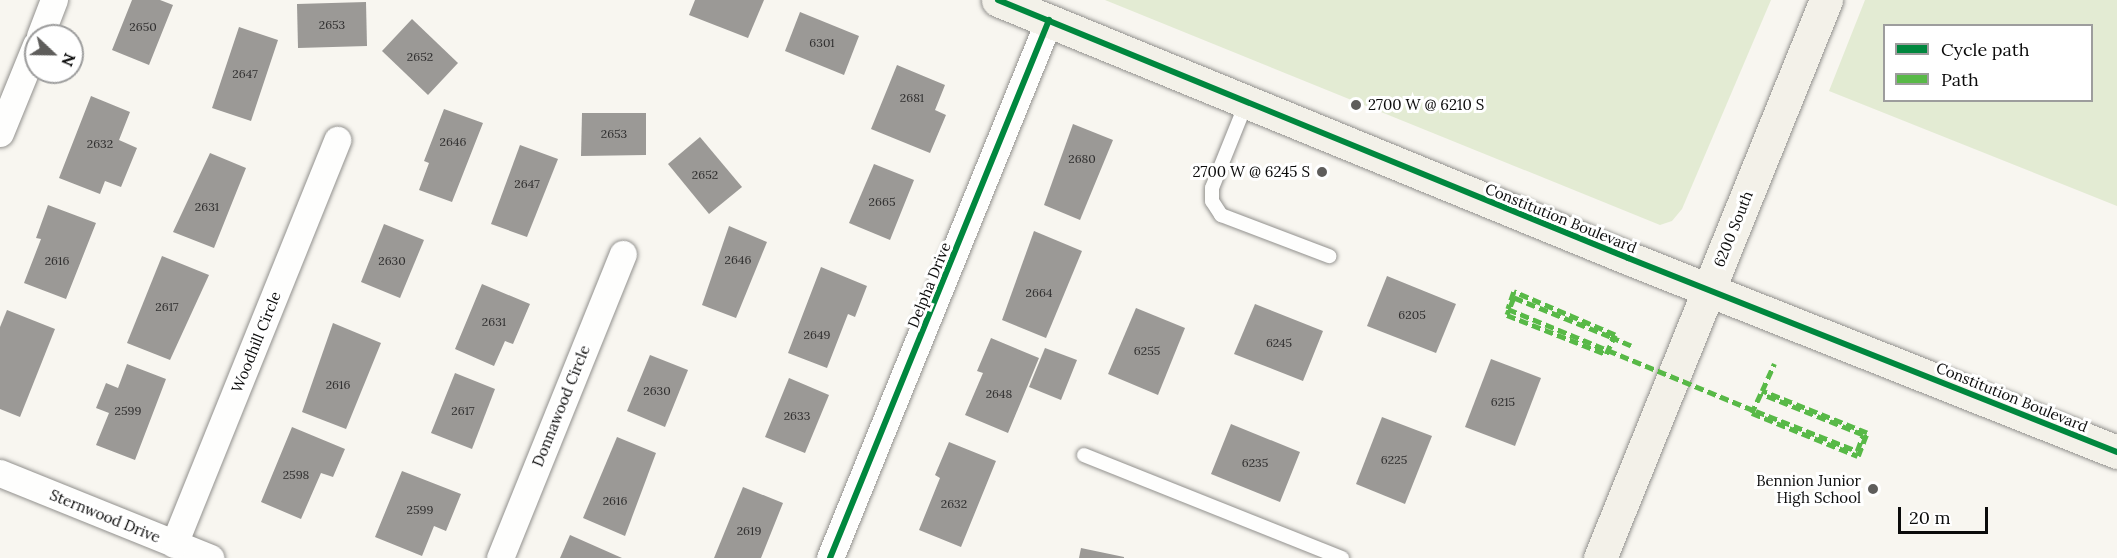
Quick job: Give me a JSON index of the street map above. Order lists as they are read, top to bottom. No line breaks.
{"streets":{"main road":["Constitution Boulevard","6200 South"],"street":["Delpha Drive","Woodhill Circle","Donnawood Circle","Sternwood Drive"]},"crossings":[["Constitution Boulevard","6200 South"],["Constitution Boulevard","Delpha Drive"],["Woodhill Circle","Sternwood Drive"]],"places":["2700 W @ 6210 S","2700 W @ 6245 S","Bennion Junior High School"],"house_numbers":["2653","2650","6301","2652","2647","2681","2653","2646","2632","2680","2652","2647","2665","2631","2646","2616","2630","2664","2617","6205","2631","2649","6245","6255","2616","2630","2648","6215","2599","2617","2633","6225","6235","2598","2616","2632","2599","2619"],"legend":["Cycle path","Path"],"scale_bar":"20 m","north":"right"}
